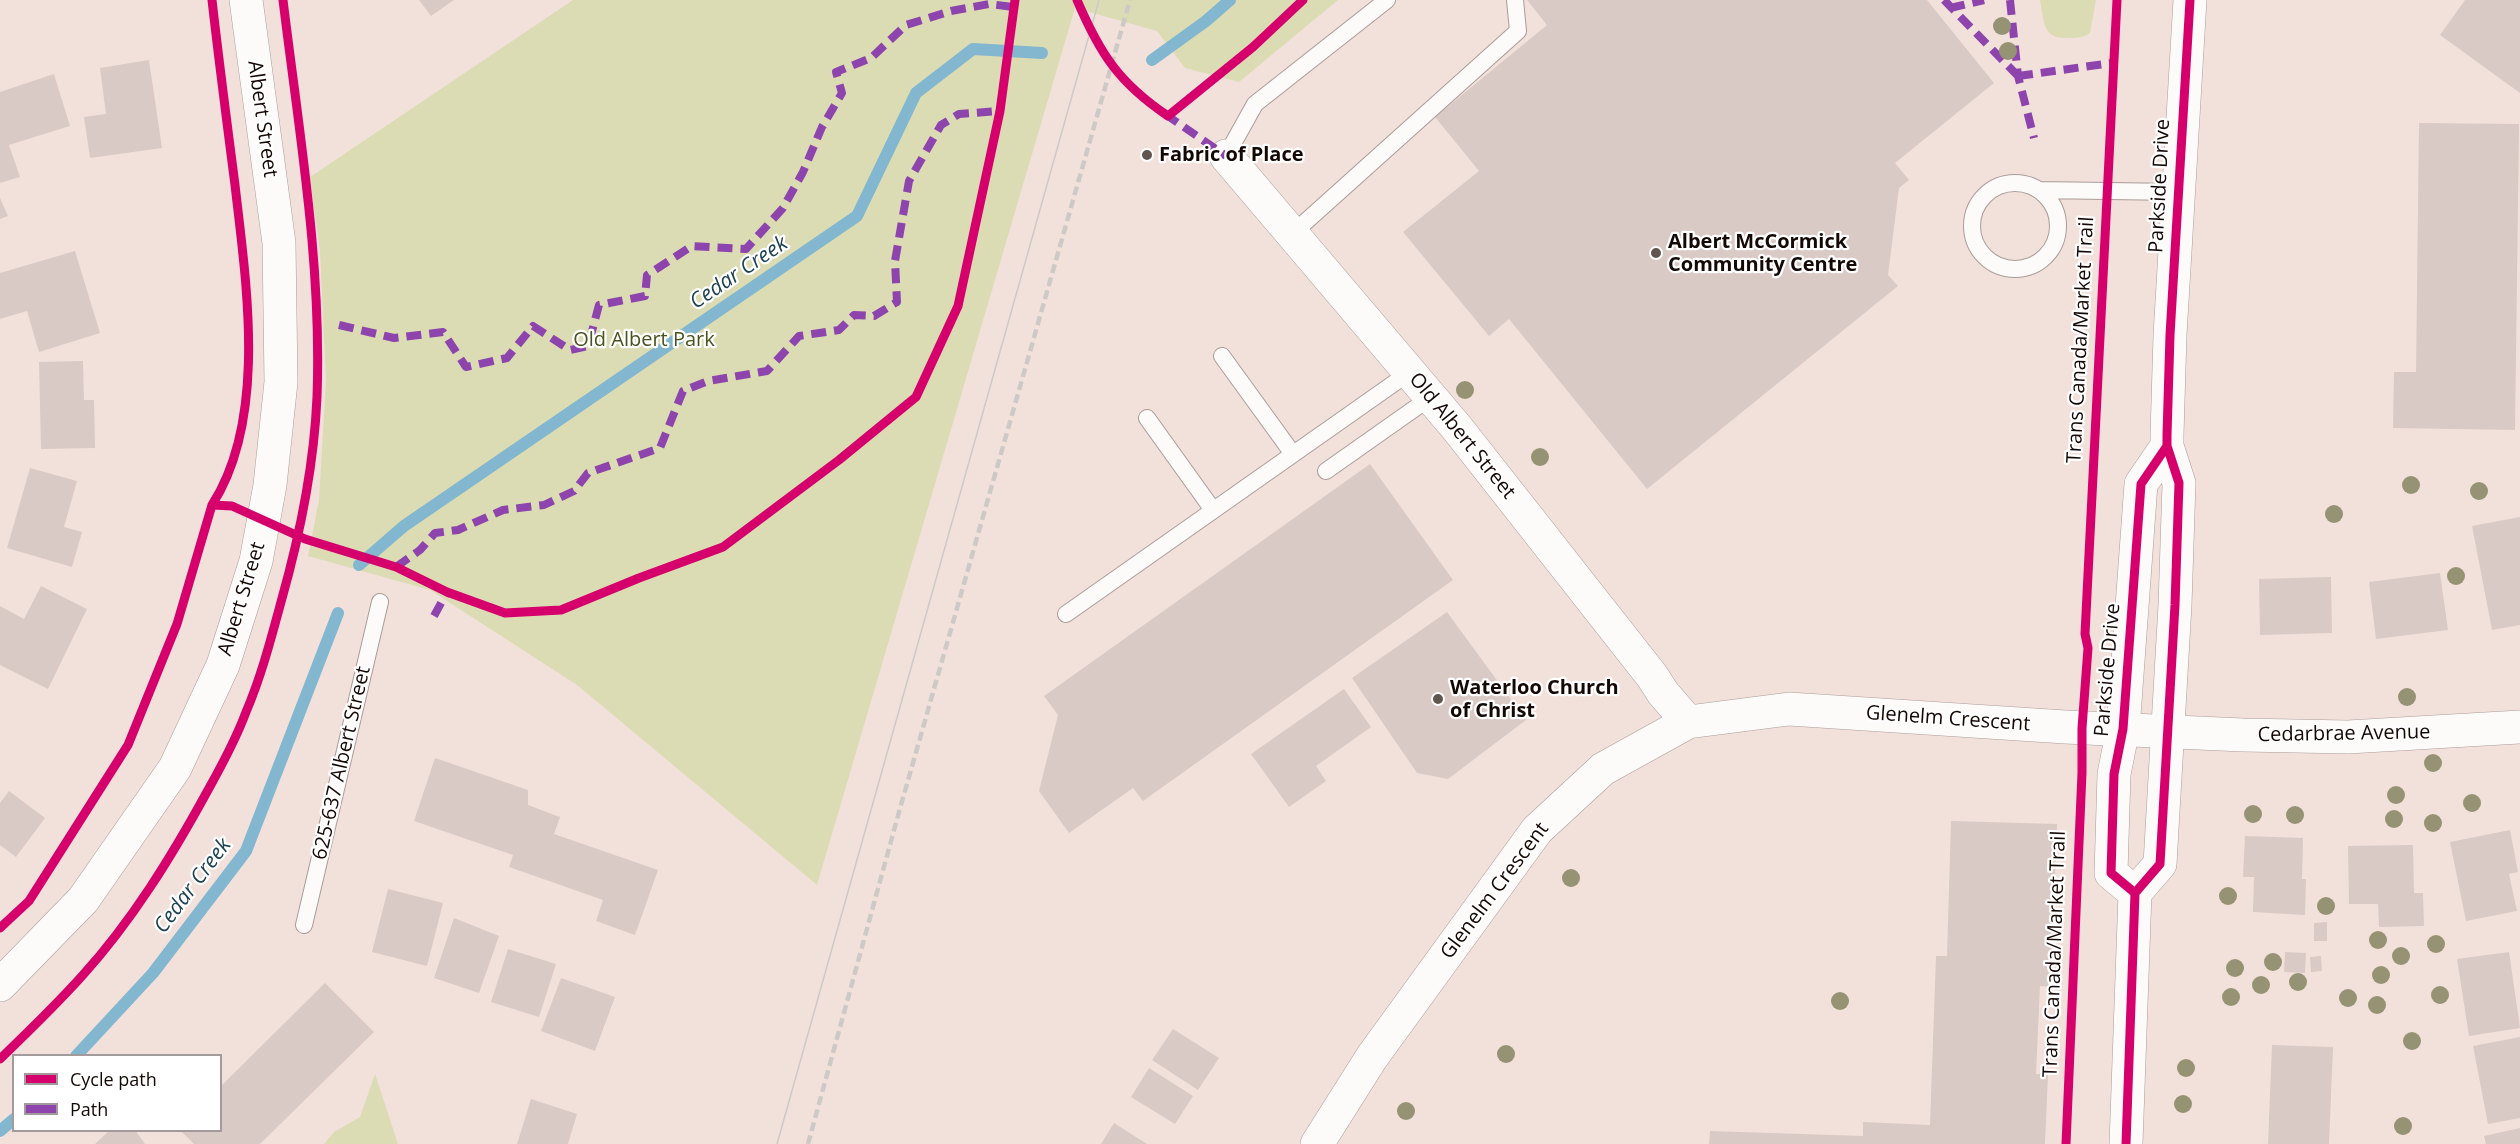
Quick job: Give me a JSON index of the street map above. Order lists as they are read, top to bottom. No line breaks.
{"streets":{"street":["Albert Street","Parkside Drive","Old Albert Street","Glenelm Crescent","Cedarbrae Avenue"],"lane":["625-637 Albert Street"],"cycle path":["Trans Canada/Market Trail"]},"crossings":[["Parkside Drive","Glenelm Crescent"],["Parkside Drive","Cedarbrae Avenue"],["Old Albert Street","Glenelm Crescent"],["Glenelm Crescent","Cedarbrae Avenue"]],"water":["Cedar Creek"],"parks":["Old Albert Park"],"places":["Fabric of Place","Albert McCormick Community Centre","Waterloo Church of Christ"],"legend":["Cycle path","Path"]}
